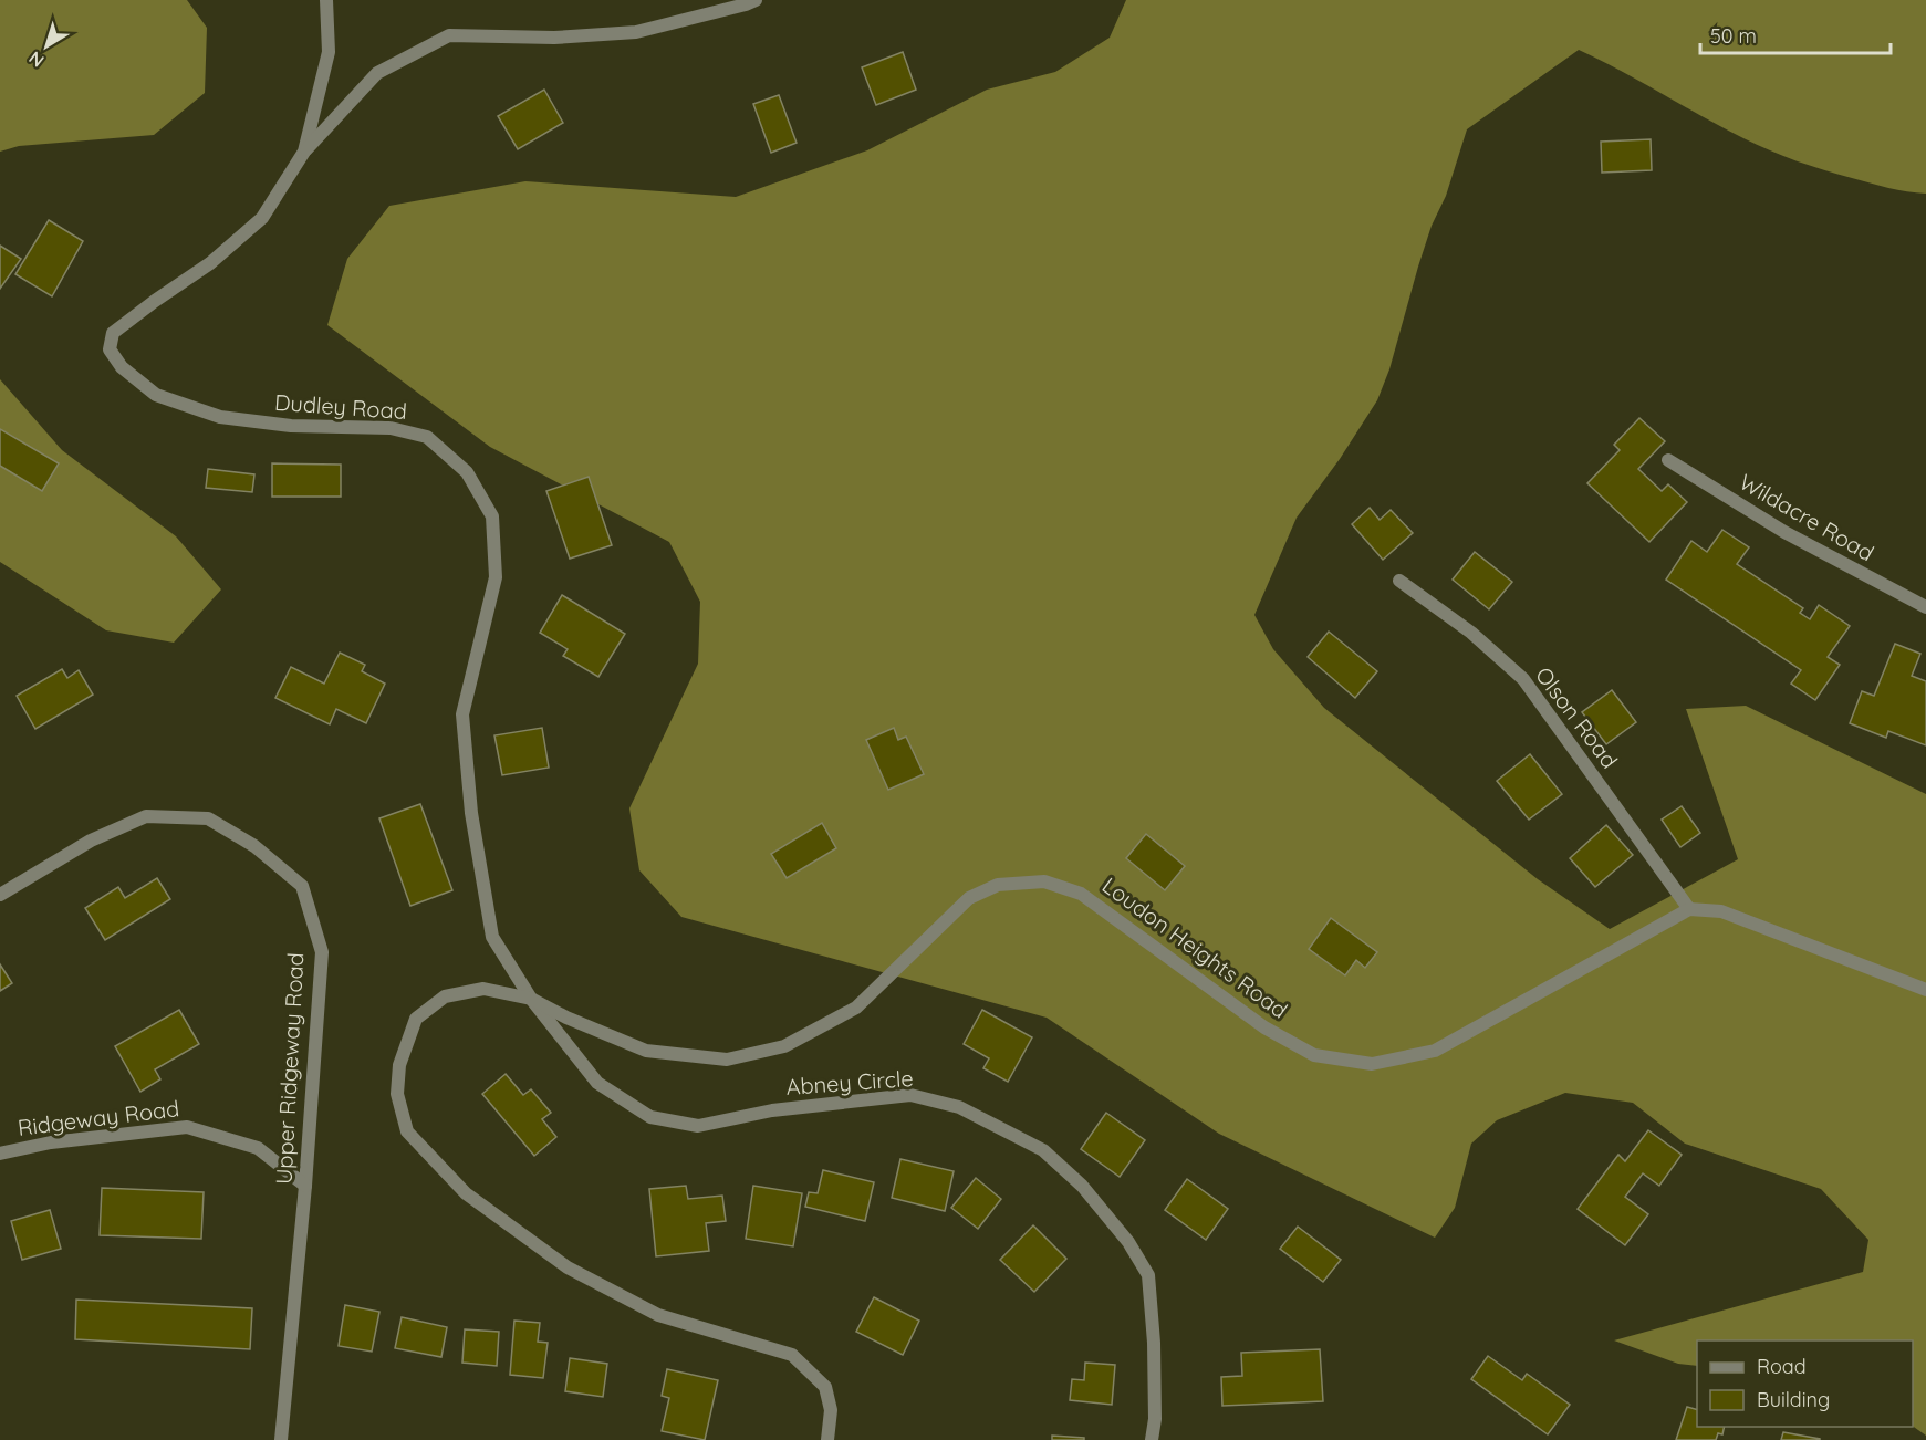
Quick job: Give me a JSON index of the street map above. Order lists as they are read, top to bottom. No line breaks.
{"streets":{"street":["Dudley Road","Wildacre Road","Olson Road","Loudon Heights Road","Upper Ridgeway Road","Abney Circle","Ridgeway Road"]},"crossings":[["Dudley Road","Loudon Heights Road"],["Dudley Road","Abney Circle"],["Olson Road","Loudon Heights Road"],["Loudon Heights Road","Abney Circle"],["Upper Ridgeway Road","Ridgeway Road"]],"legend":["Road","Building"],"scale_bar":"50 m","north":"bottom left"}
